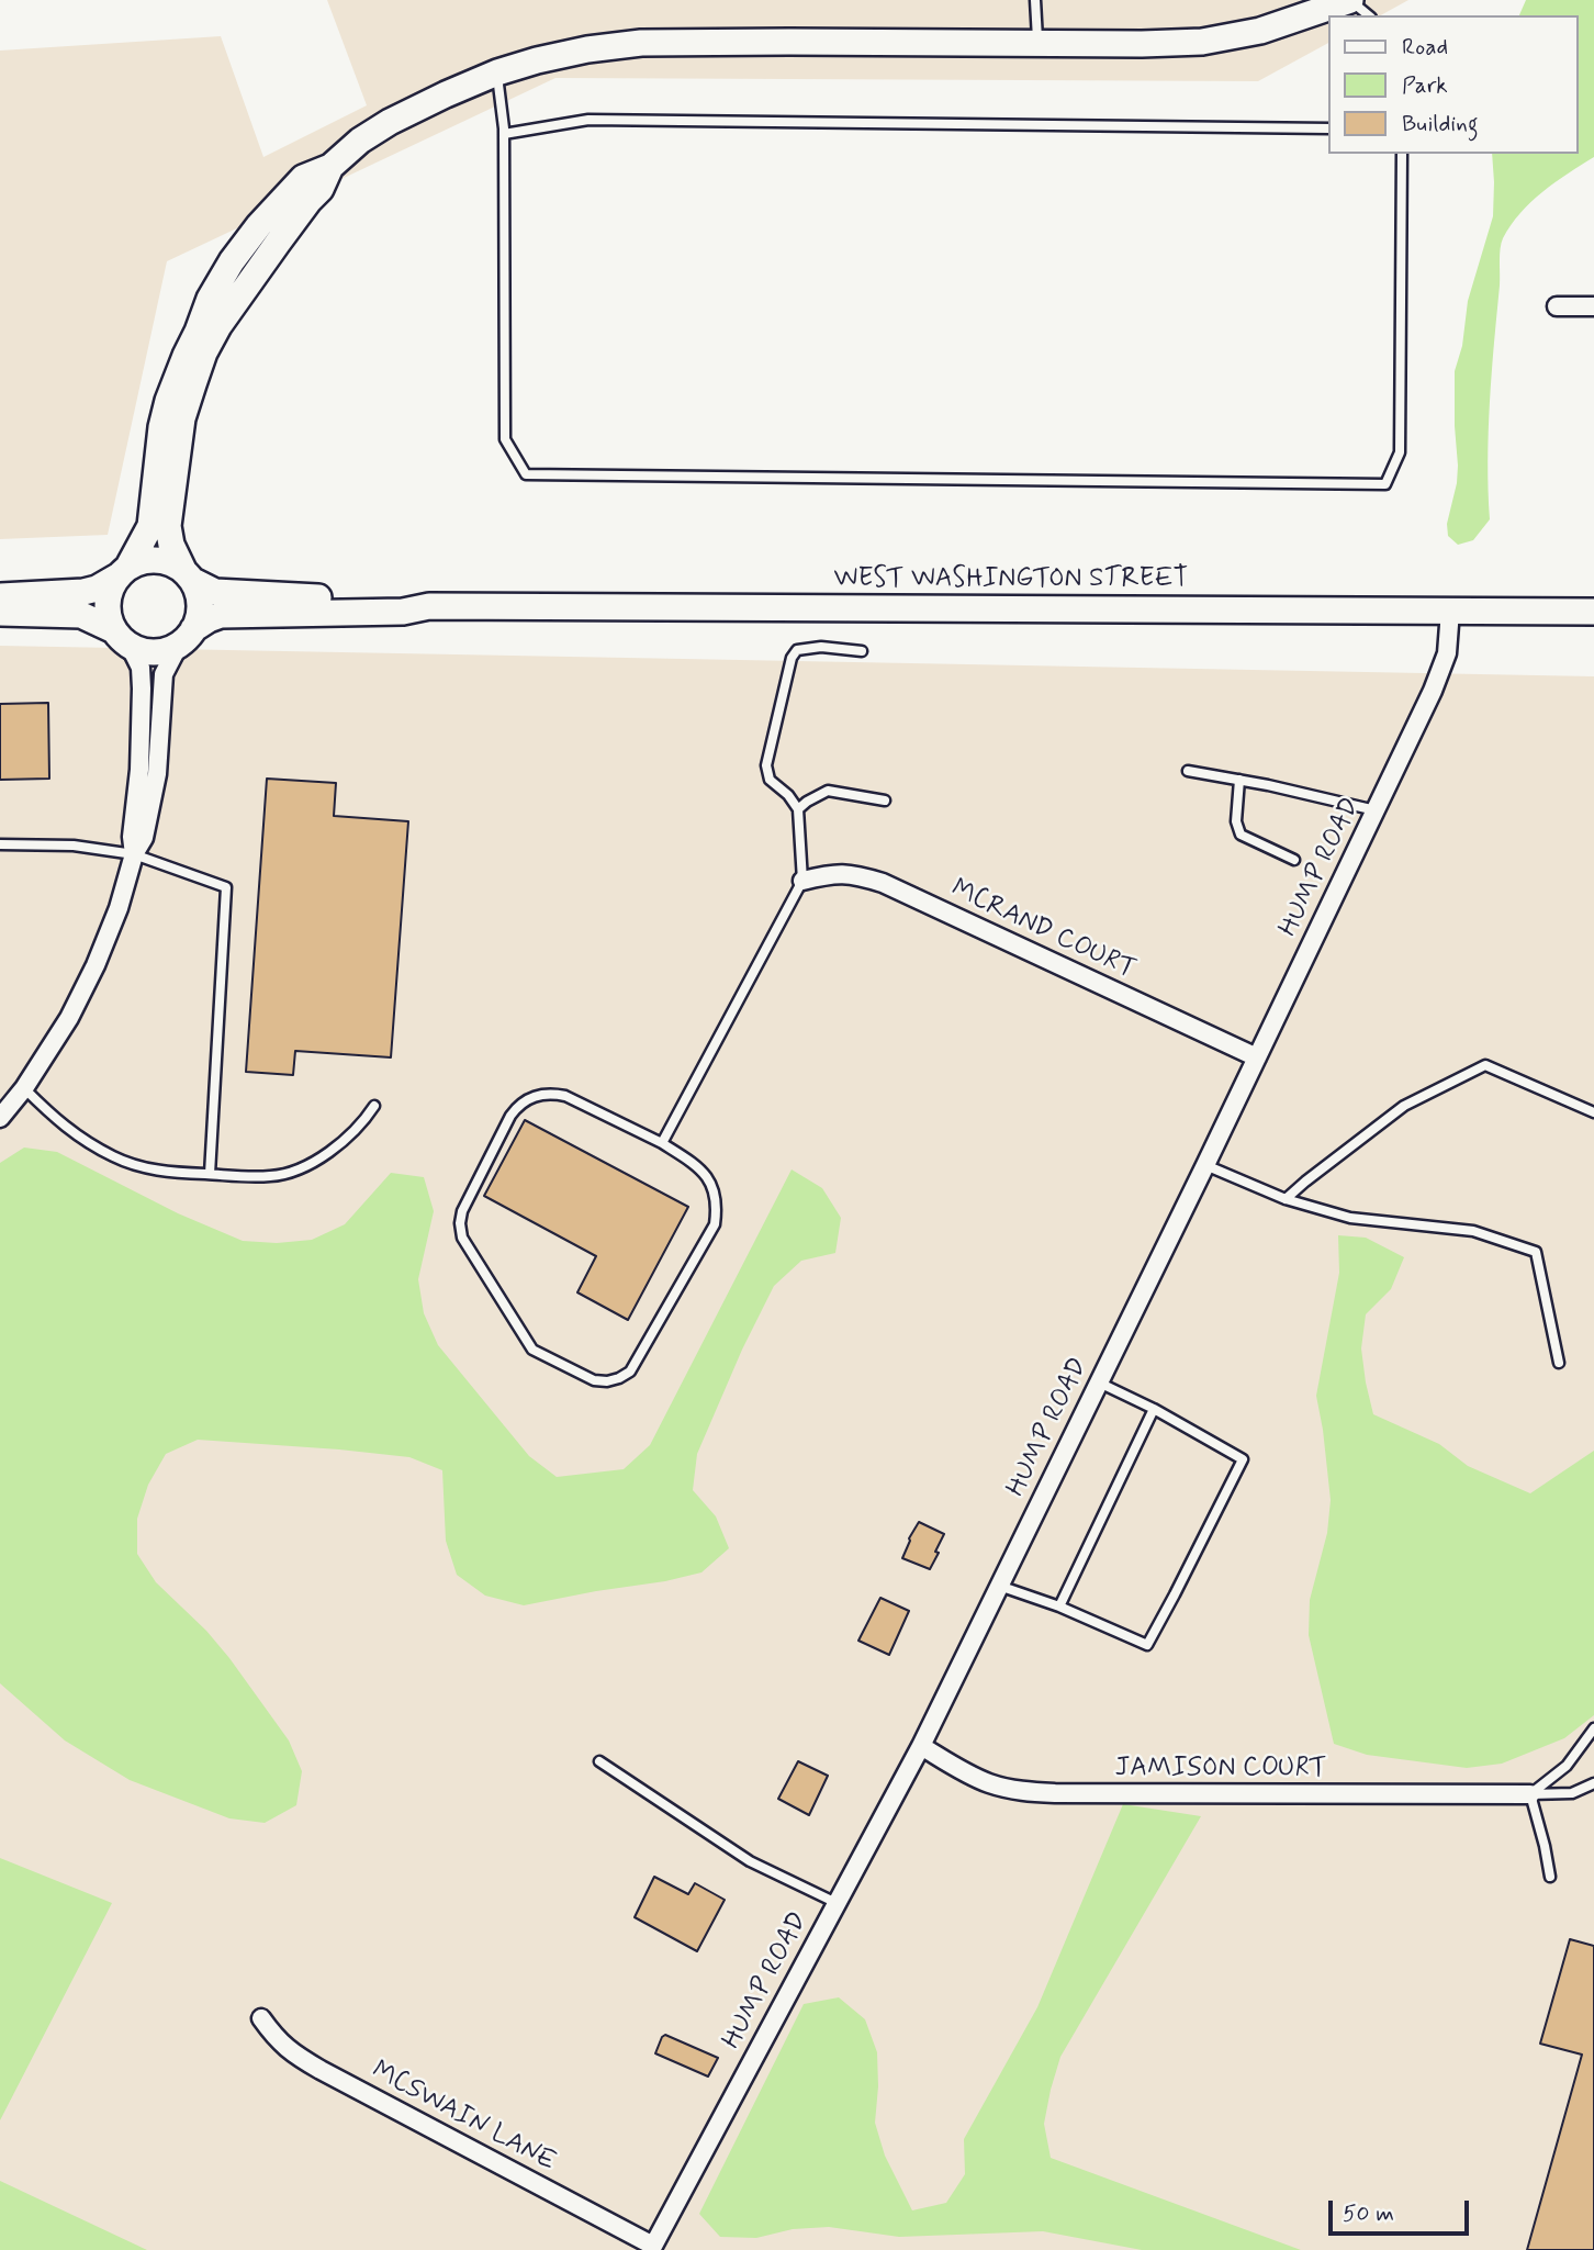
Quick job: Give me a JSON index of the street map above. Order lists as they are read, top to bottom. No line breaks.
{"streets":{"main road":["WEST WASHINGTON STREET"],"street":["HUMP ROAD","MCRAND COURT","JAMISON COURT","MCSWAIN LANE"]},"crossings":[["WEST WASHINGTON STREET","HUMP ROAD"],["HUMP ROAD","MCRAND COURT"],["HUMP ROAD","JAMISON COURT"],["HUMP ROAD","MCSWAIN LANE"]],"legend":["Road","Park","Building"],"scale_bar":"50 m"}
